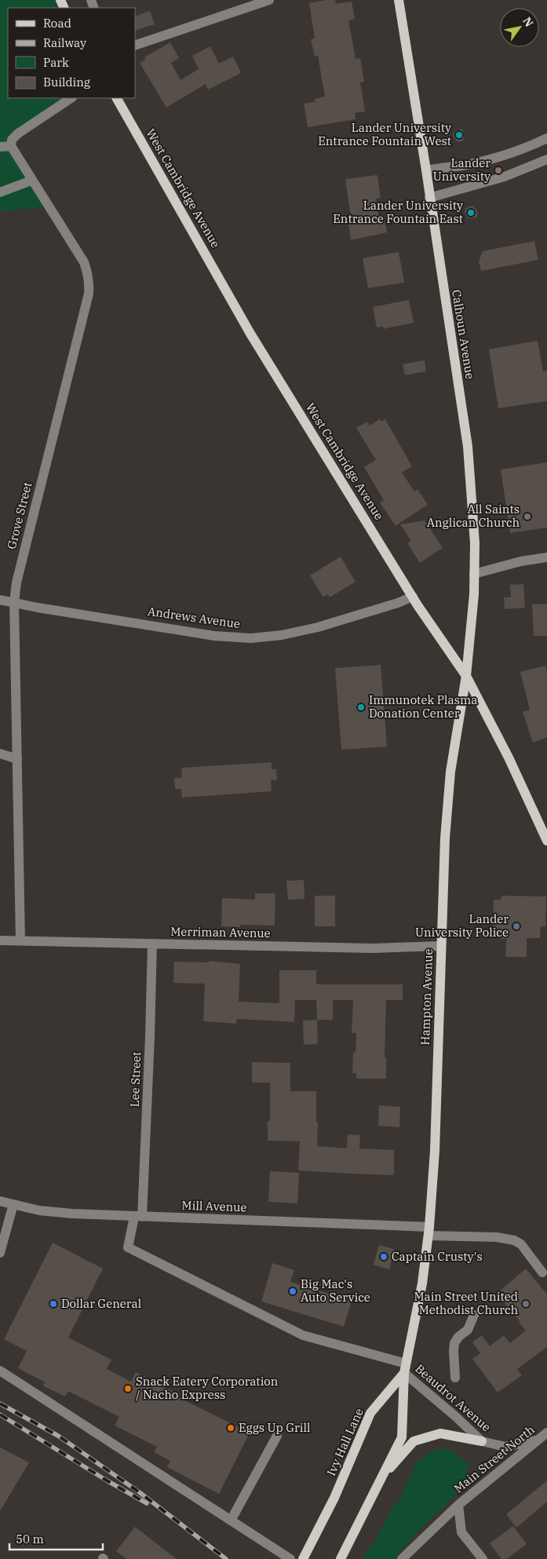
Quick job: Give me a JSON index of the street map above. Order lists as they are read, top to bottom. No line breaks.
{"streets":{"main road":["West Cambridge Avenue","Calhoun Avenue","Hampton Avenue","Beaudrot Avenue","Ivy Hall Lane"],"street":["Grove Street","Andrews Avenue","Merriman Avenue","Lee Street","Mill Avenue","Main Street North"]},"crossings":[["West Cambridge Avenue","Calhoun Avenue"],["West Cambridge Avenue","Andrews Avenue"],["West Cambridge Avenue","Hampton Avenue"],["Calhoun Avenue","Hampton Avenue"],["Grove Street","Andrews Avenue"],["Grove Street","Merriman Avenue"],["Merriman Avenue","Hampton Avenue"],["Merriman Avenue","Lee Street"],["Hampton Avenue","Mill Avenue"],["Hampton Avenue","Beaudrot Avenue"],["Lee Street","Mill Avenue"],["Lee Street","Beaudrot Avenue"],["Lee Street","Ivy Hall Lane"],["Mill Avenue","Beaudrot Avenue"],["Beaudrot Avenue","Ivy Hall Lane"],["Beaudrot Avenue","Main Street North"]],"places":["Lander University Entrance Fountain West","Lander University","Lander University Entrance Fountain East","All Saints Anglican Church","Immunotek Plasma Donation Center","Lander University Police","Captain Crusty's","Big Mac's Auto Service","Dollar General","Main Street United Methodist Church","Snack Eatery Corporation / Nacho Express","Eggs Up Grill"],"legend":["Road","Railway","Park","Building"],"scale_bar":"50 m","north":"top right"}
